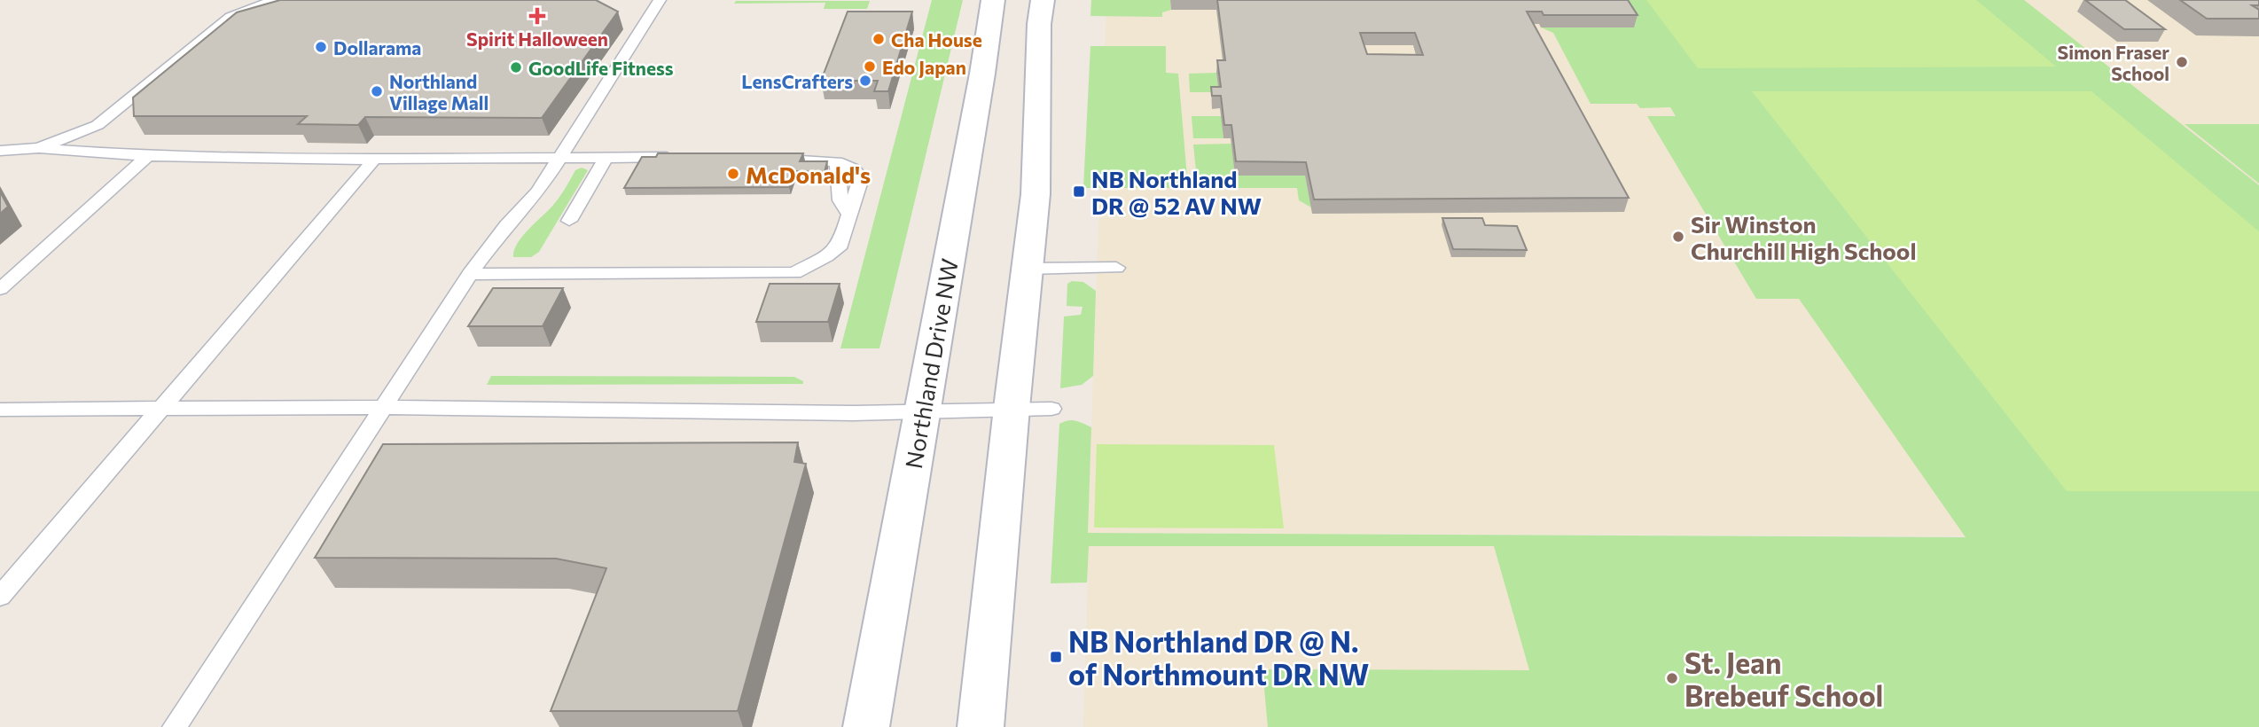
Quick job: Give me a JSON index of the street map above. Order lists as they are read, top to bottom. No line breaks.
{"streets":{"street":["Northland Drive NW"]},"places":{"health":["Spirit Halloween"],"other":["Cha House","Dollarama","Simon Fraser School","Edo Japan","GoodLife Fitness","LensCrafters","Northland Village Mall","McDonald's","Sir Winston Churchill High School","St. Jean Brebeuf School"],"transit":["NB Northland DR @ 52 AV NW","NB Northland DR @ N. of Northmount DR NW"]}}
